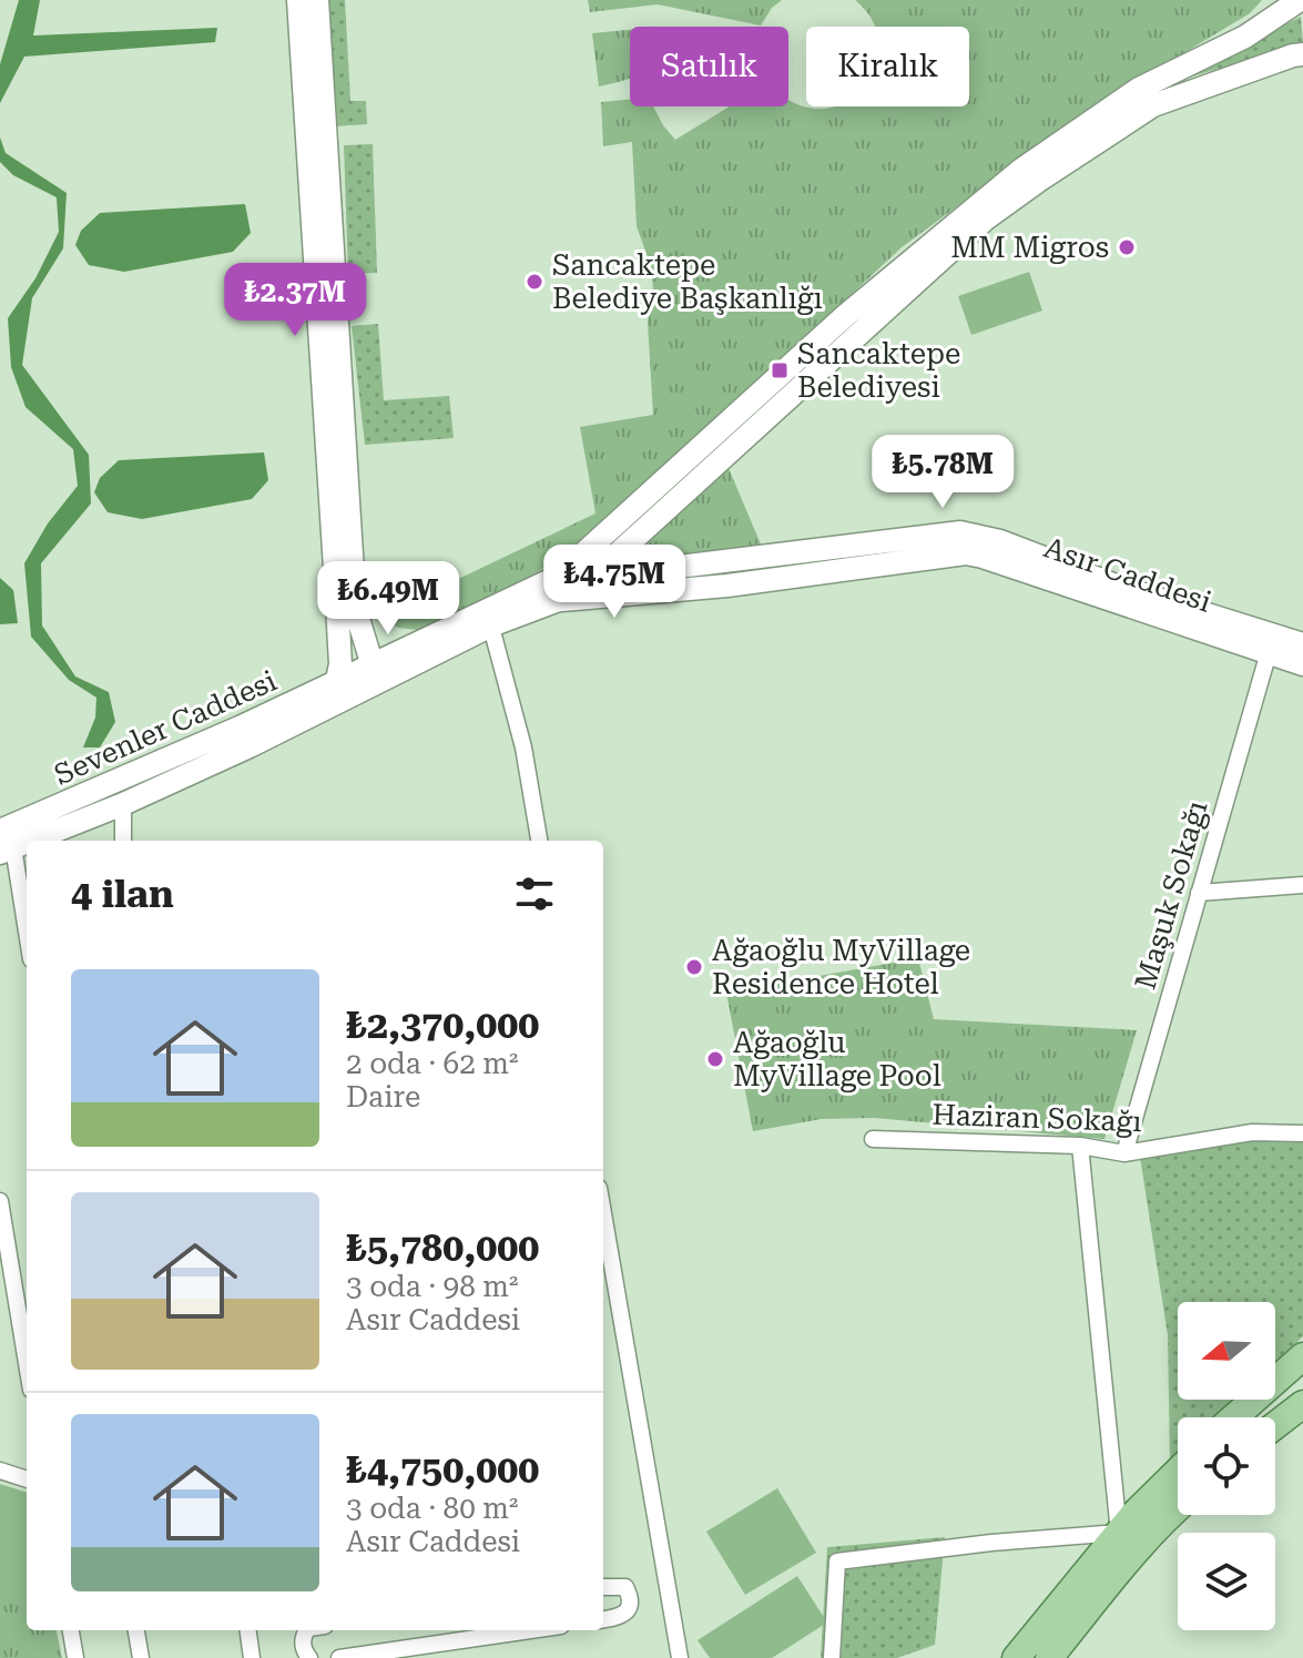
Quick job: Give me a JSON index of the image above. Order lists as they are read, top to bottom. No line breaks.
{"streets":{"main road":["Asır Caddesi","Sevenler Caddesi"],"street":["Maşuk Sokağı","Haziran Sokağı"]},"crossings":[["Asır Caddesi","Sevenler Caddesi"],["Asır Caddesi","Maşuk Sokağı"],["Maşuk Sokağı","Haziran Sokağı"]],"places":{"other":["MM Migros","Sancaktepe Belediye Başkanlığı","Ağaoğlu MyVillage Residence Hotel","Ağaoğlu MyVillage Pool"],"transit":["Sancaktepe Belediyesi"]},"north":"left","page":{"chip":["Satılık","Kiralık"],"price":["₺2.37M","₺5.78M","₺4.75M","₺6.49M"],"heading":"4 ilan","list":[{"name":"₺2,370,000","note":"2 oda · 62 m² · Daire"},{"name":"₺5,780,000","note":"3 oda · 98 m² · Asır Caddesi"},{"name":"₺4,750,000","note":"3 oda · 80 m² · Asır Caddesi"}]}}
